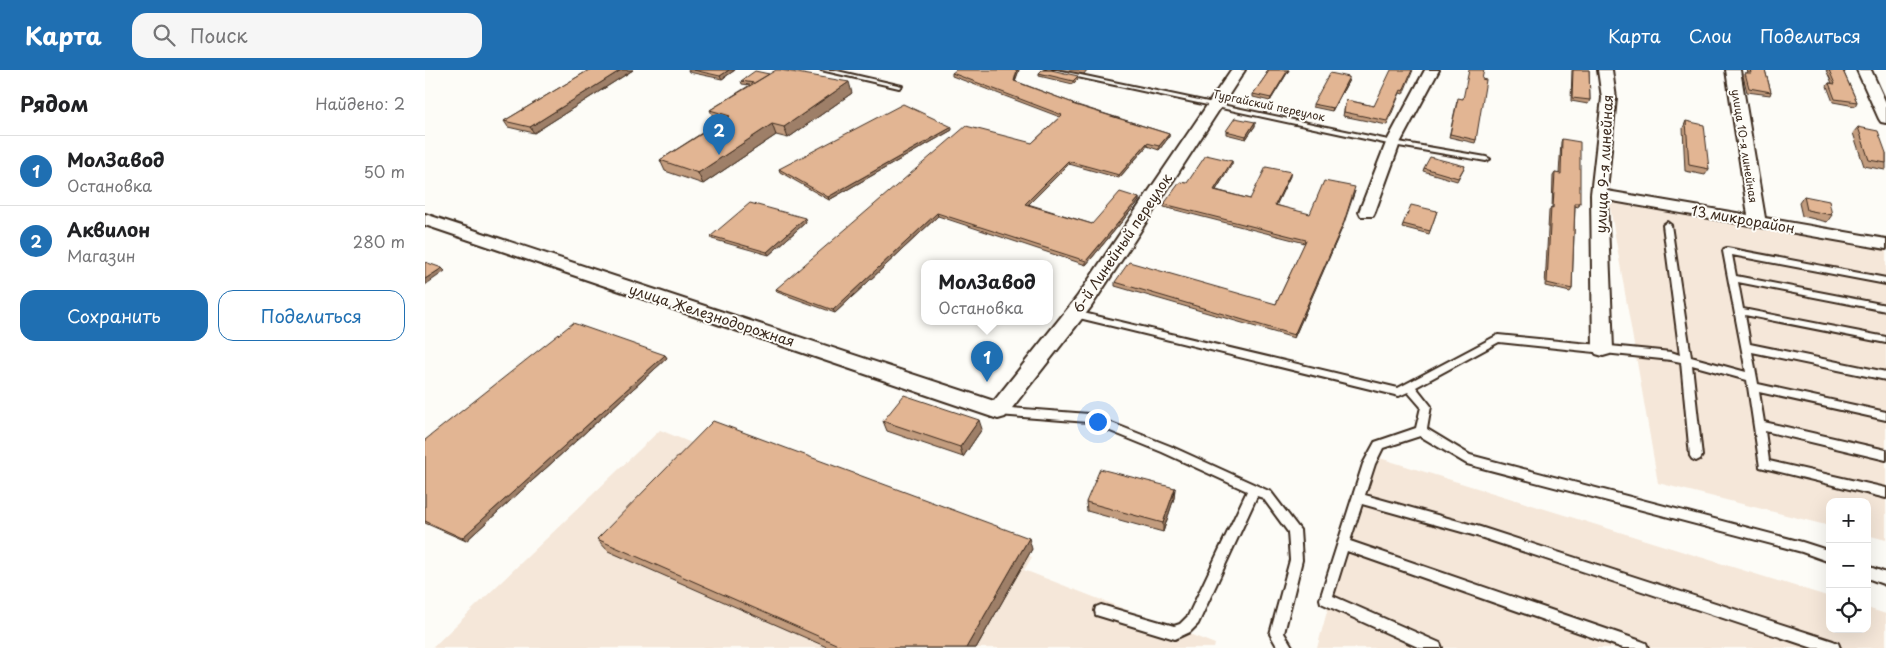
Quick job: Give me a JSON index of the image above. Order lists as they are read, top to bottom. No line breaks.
{"streets":{"street":["улица 10-я линейная","улица 9-я линейная","13 микрорайон","6-й Линейный переулок","улица Железнодорожная"],"lane":["Тургайский переулок"]},"crossings":[["Тургайский переулок","6-й Линейный переулок"],["улица 10-я линейная","13 микрорайон"],["улица 9-я линейная","13 микрорайон"],["6-й Линейный переулок","улица Железнодорожная"]],"page":{"header":"Карта","search":"Поиск","nav":["Карта","Слои","Поделиться"],"heading":["Рядом","Найдено: 2"],"pins":["2","1"],"list":[{"mark":"1","name":"МолЗавод","note":"Остановка","value":"50 m"},{"mark":"2","name":"Аквилон","note":"Магазин","value":"280 m"}],"popup":["МолЗавод","Остановка"],"buttons":["Сохранить","Поделиться"],"map_buttons":["+","−"]}}
